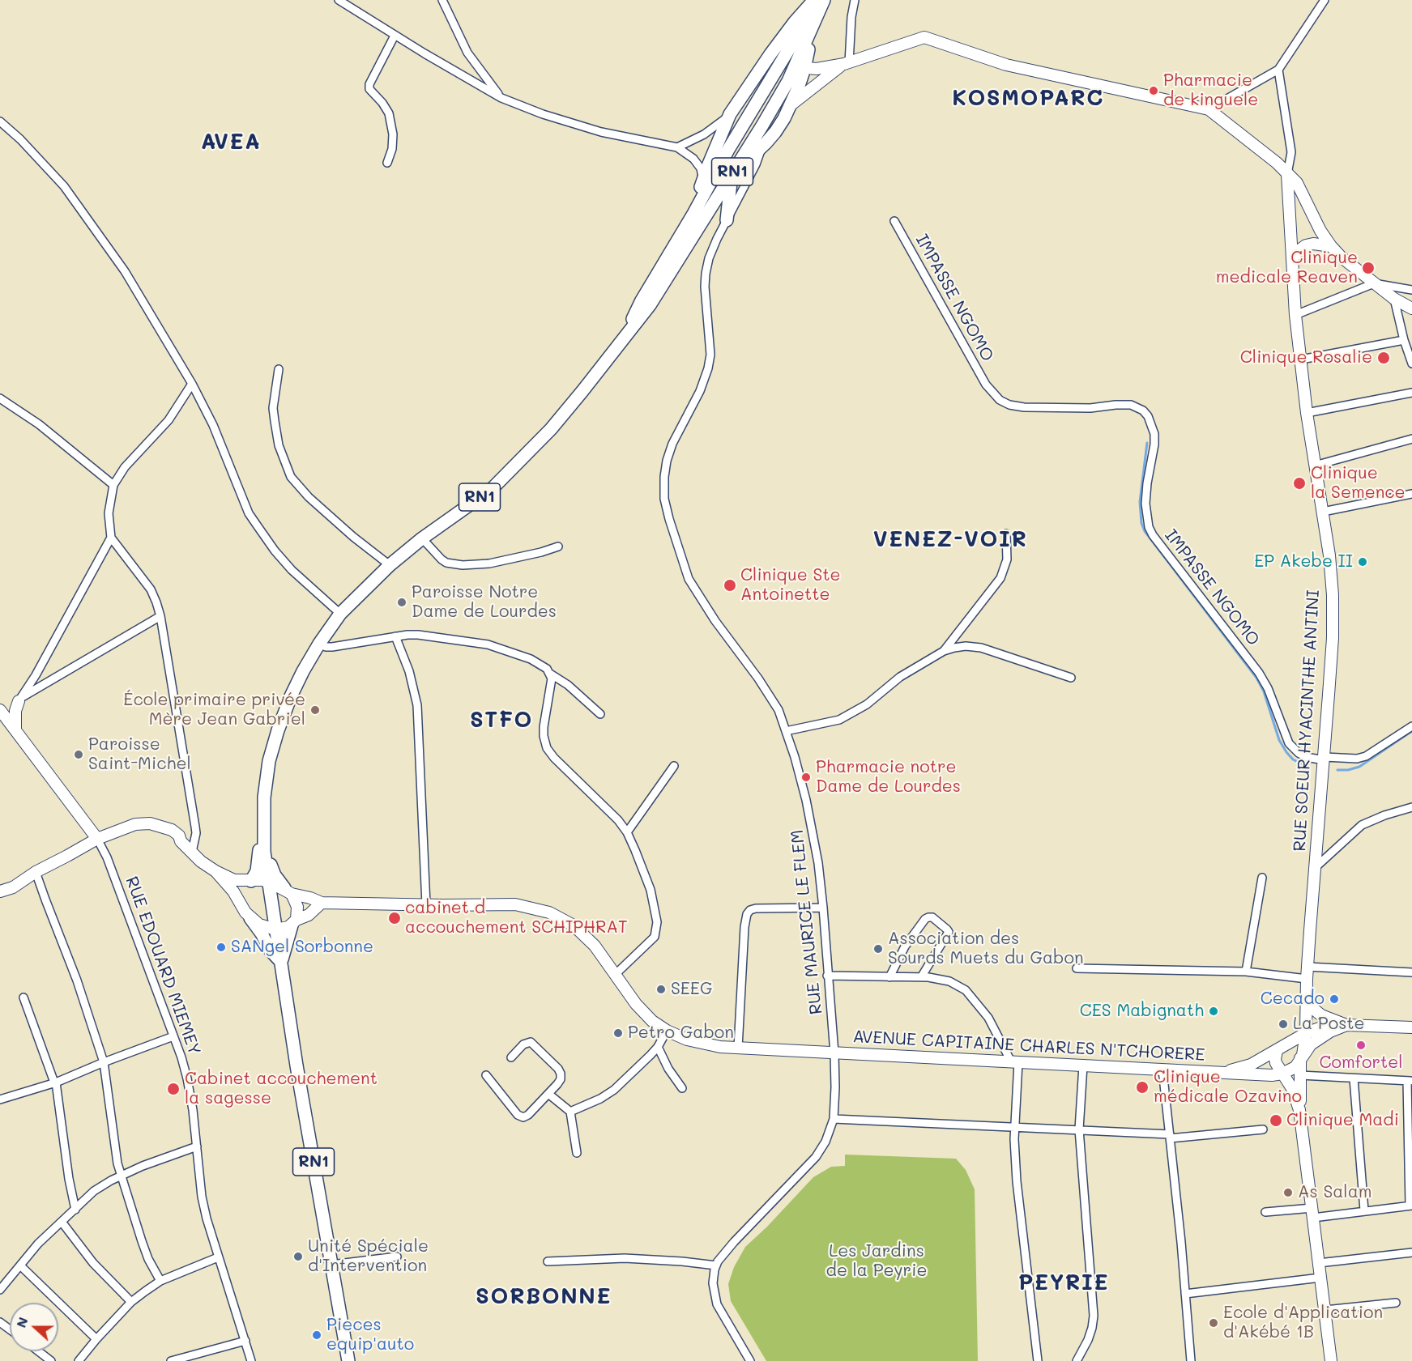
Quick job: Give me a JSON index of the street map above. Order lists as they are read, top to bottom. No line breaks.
{"streets":{"main road":["RN1","RUE SOEUR HYACINTHE ANTINI","AVENUE CAPITAINE CHARLES N'TCHORERE"],"street":["IMPASSE NGOMO","RUE MAURICE LE FLEM","RUE EDOUARD MIEMEY"]},"crossings":[["RN1","AVENUE CAPITAINE CHARLES N'TCHORERE"],["IMPASSE NGOMO","RUE SOEUR HYACINTHE ANTINI"],["RUE MAURICE LE FLEM","AVENUE CAPITAINE CHARLES N'TCHORERE"]],"districts":["KOSMOPARC","AVEA","VENEZ-VOIR","STFO","PEYRIE","SORBONNE"],"parks":["Les Jardins de la Peyrie"],"places":["Pharmacie de kinguele","Clinique medicale Reaven","Clinique Rosalie","Clinique la Semence","EP Akebe II","Clinique Ste Antoinette","Paroisse Notre Dame de Lourdes","École primaire privée Mère Jean Gabriel","Paroisse Saint-Michel","Pharmacie notre Dame de Lourdes","cabinet d accouchement SCHIPHRAT","SANgel Sorbonne","Association des Sourds Muets du Gabon","SEEG","Cecado","CES Mabignath","La Poste","Petro Gabon","Comfortel","Clinique médicale Ozavino","Cabinet accouchement la sagesse","Clinique Madi","As Salam","Unité Spéciale d'Intervention","Ecole d'Application d'Akébé 1B","Pieces equip'auto"],"north":"left"}
